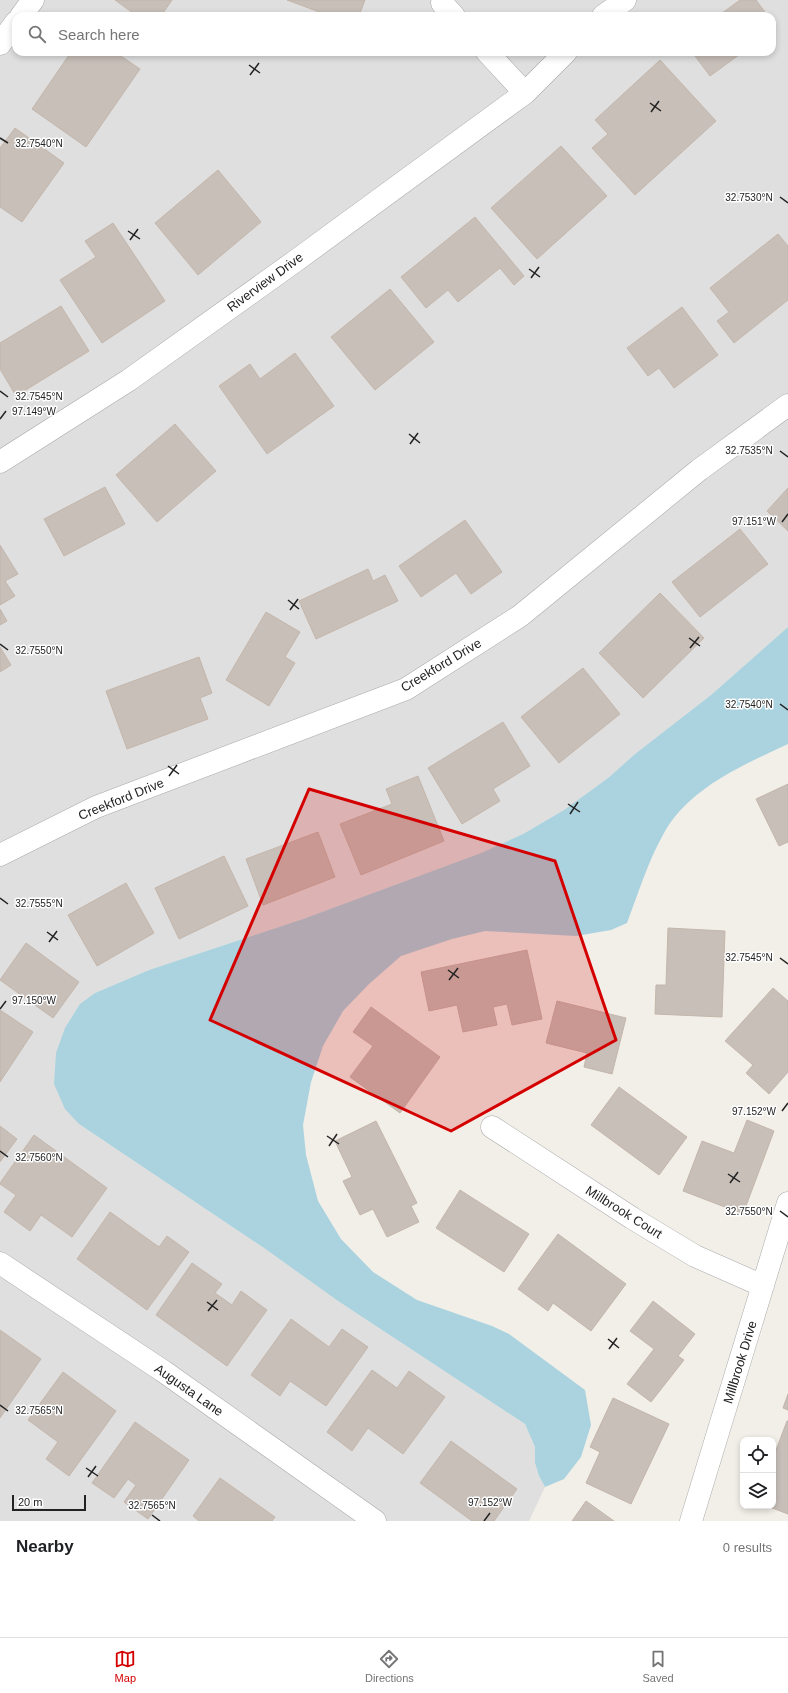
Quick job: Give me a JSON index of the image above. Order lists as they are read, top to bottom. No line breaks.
{"streets":{"street":["Riverview Drive","Creekford Drive","Millbrook Court","Millbrook Drive","Augusta Lane"]},"crossings":[["Millbrook Court","Millbrook Drive"]],"scale_bar":"20 m","page":{"search":"Search here","scale":"20 m","heading":["Nearby","0 results"],"nav":["Map","Directions","Saved"]},"coordinates":["32.7540°N","32.7530°N","32.7545°N","97.149°W","32.7535°N","97.151°W","32.7550°N","32.7555°N","97.150°W","97.152°W","32.7560°N","32.7565°N"]}
